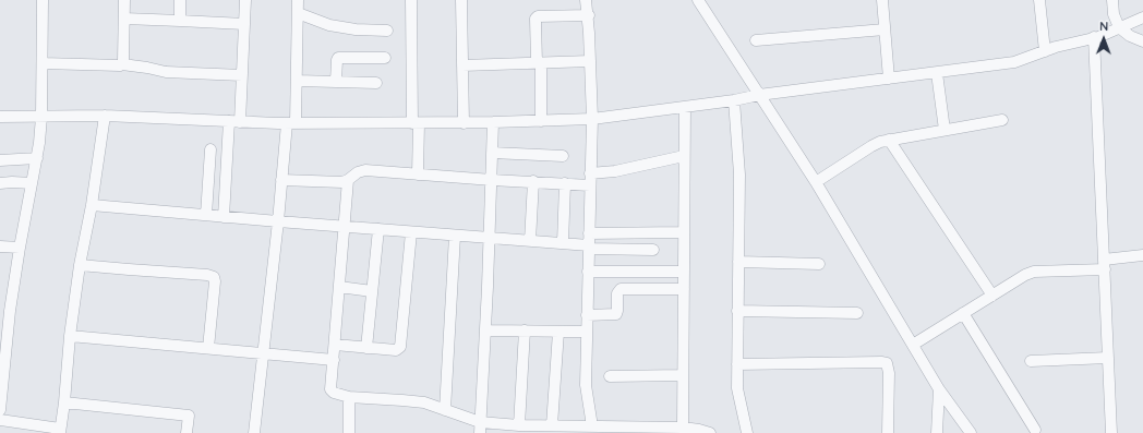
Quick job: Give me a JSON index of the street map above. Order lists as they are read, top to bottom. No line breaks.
{"north":"top"}
